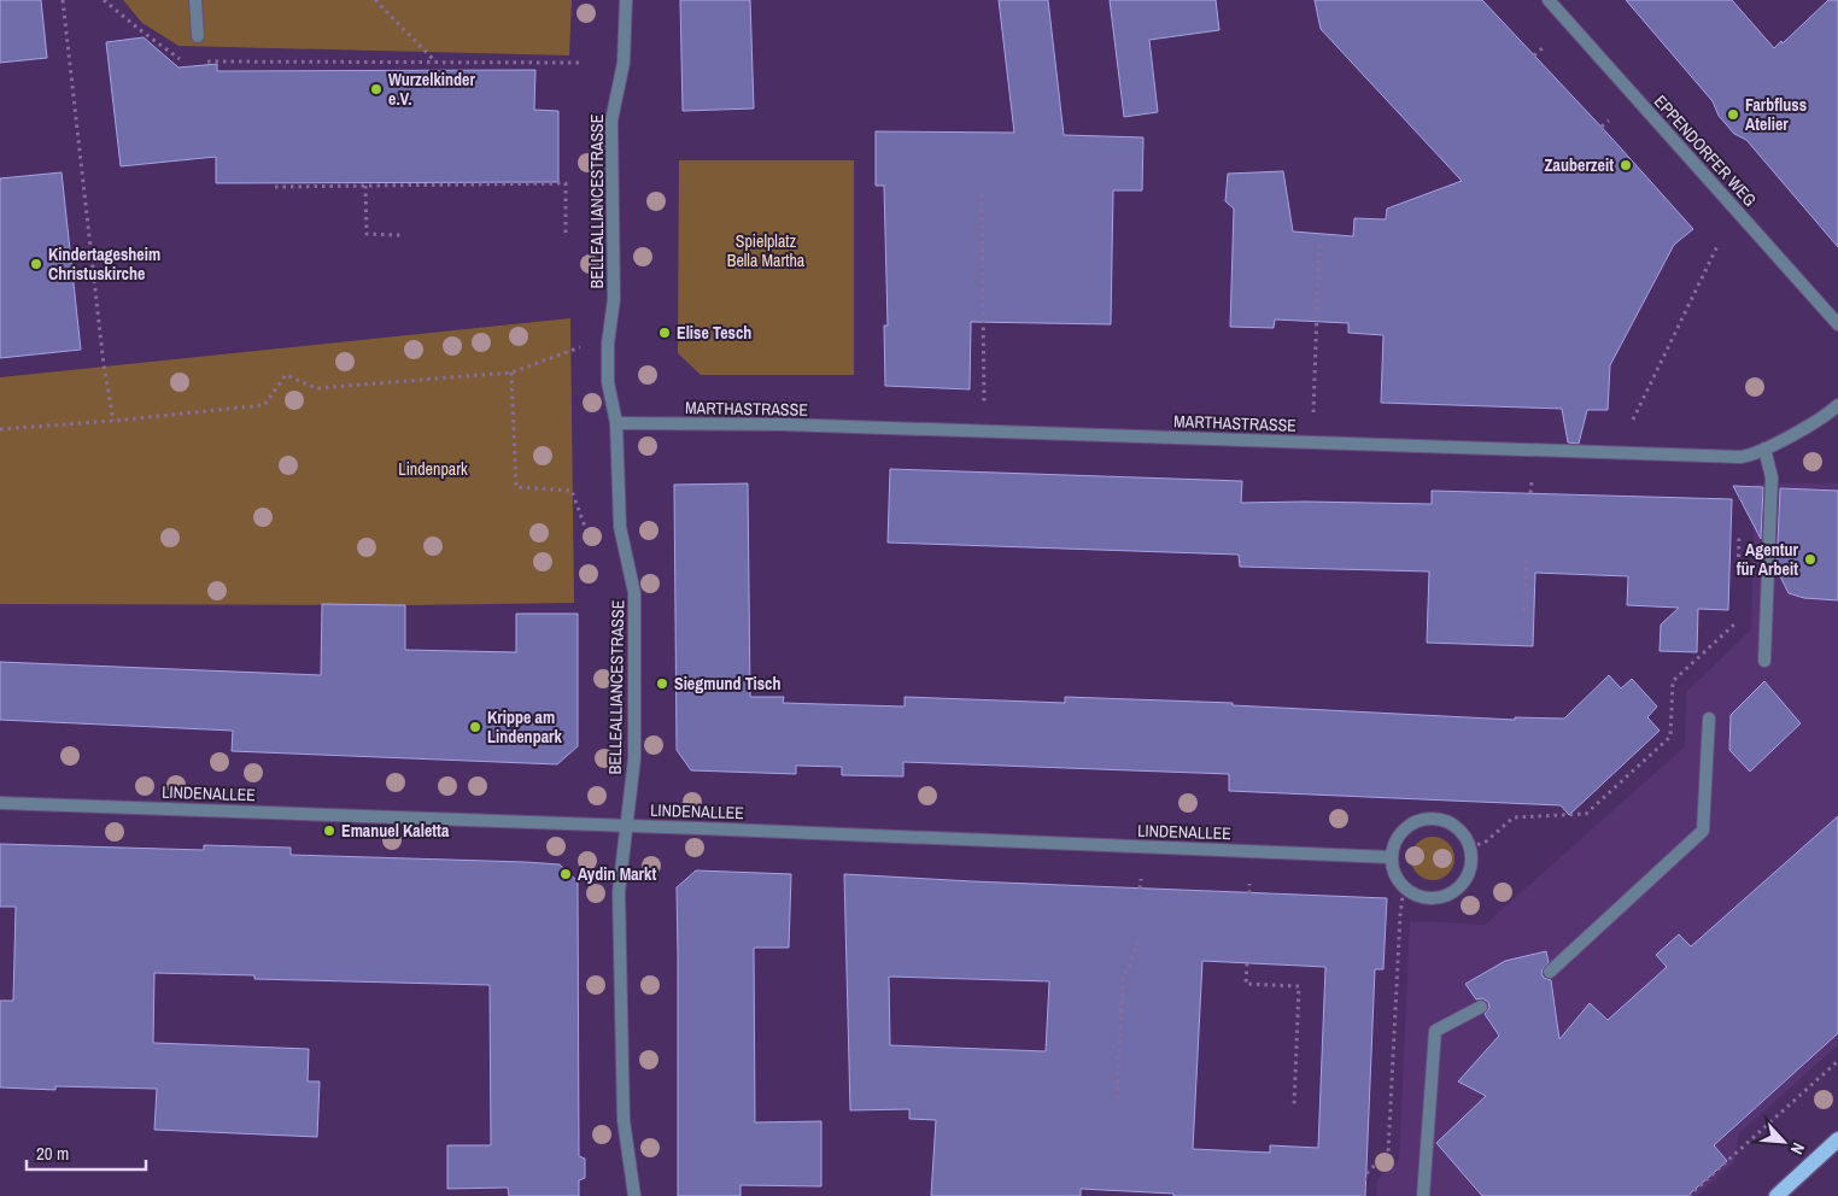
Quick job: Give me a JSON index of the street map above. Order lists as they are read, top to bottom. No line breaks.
{"streets":{"street":["EPPENDORFER WEG","BELLEALLIANCESTRASSE","MARTHASTRASSE","LINDENALLEE"]},"crossings":[["BELLEALLIANCESTRASSE","MARTHASTRASSE"],["BELLEALLIANCESTRASSE","LINDENALLEE"]],"parks":["Spielplatz Bella Martha","Lindenpark"],"places":["Wurzelkinder e.V.","Farbfluss Atelier","Zauberzeit","Kindertagesheim Christuskirche","Elise Tesch","Agentur für Arbeit","Siegmund Tisch","Krippe am Lindenpark","Emanuel Kaletta","Aydin Markt"],"scale_bar":"20 m","north":"bottom right"}
